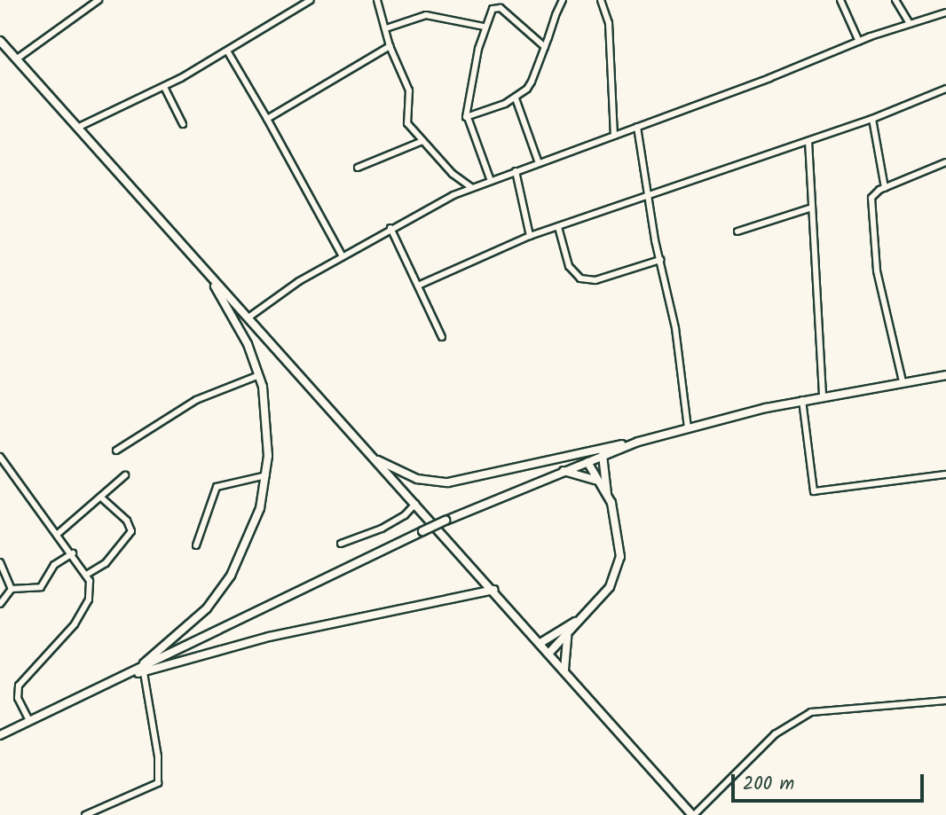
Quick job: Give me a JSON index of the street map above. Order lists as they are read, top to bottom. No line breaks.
{"scale_bar":"200 m"}
